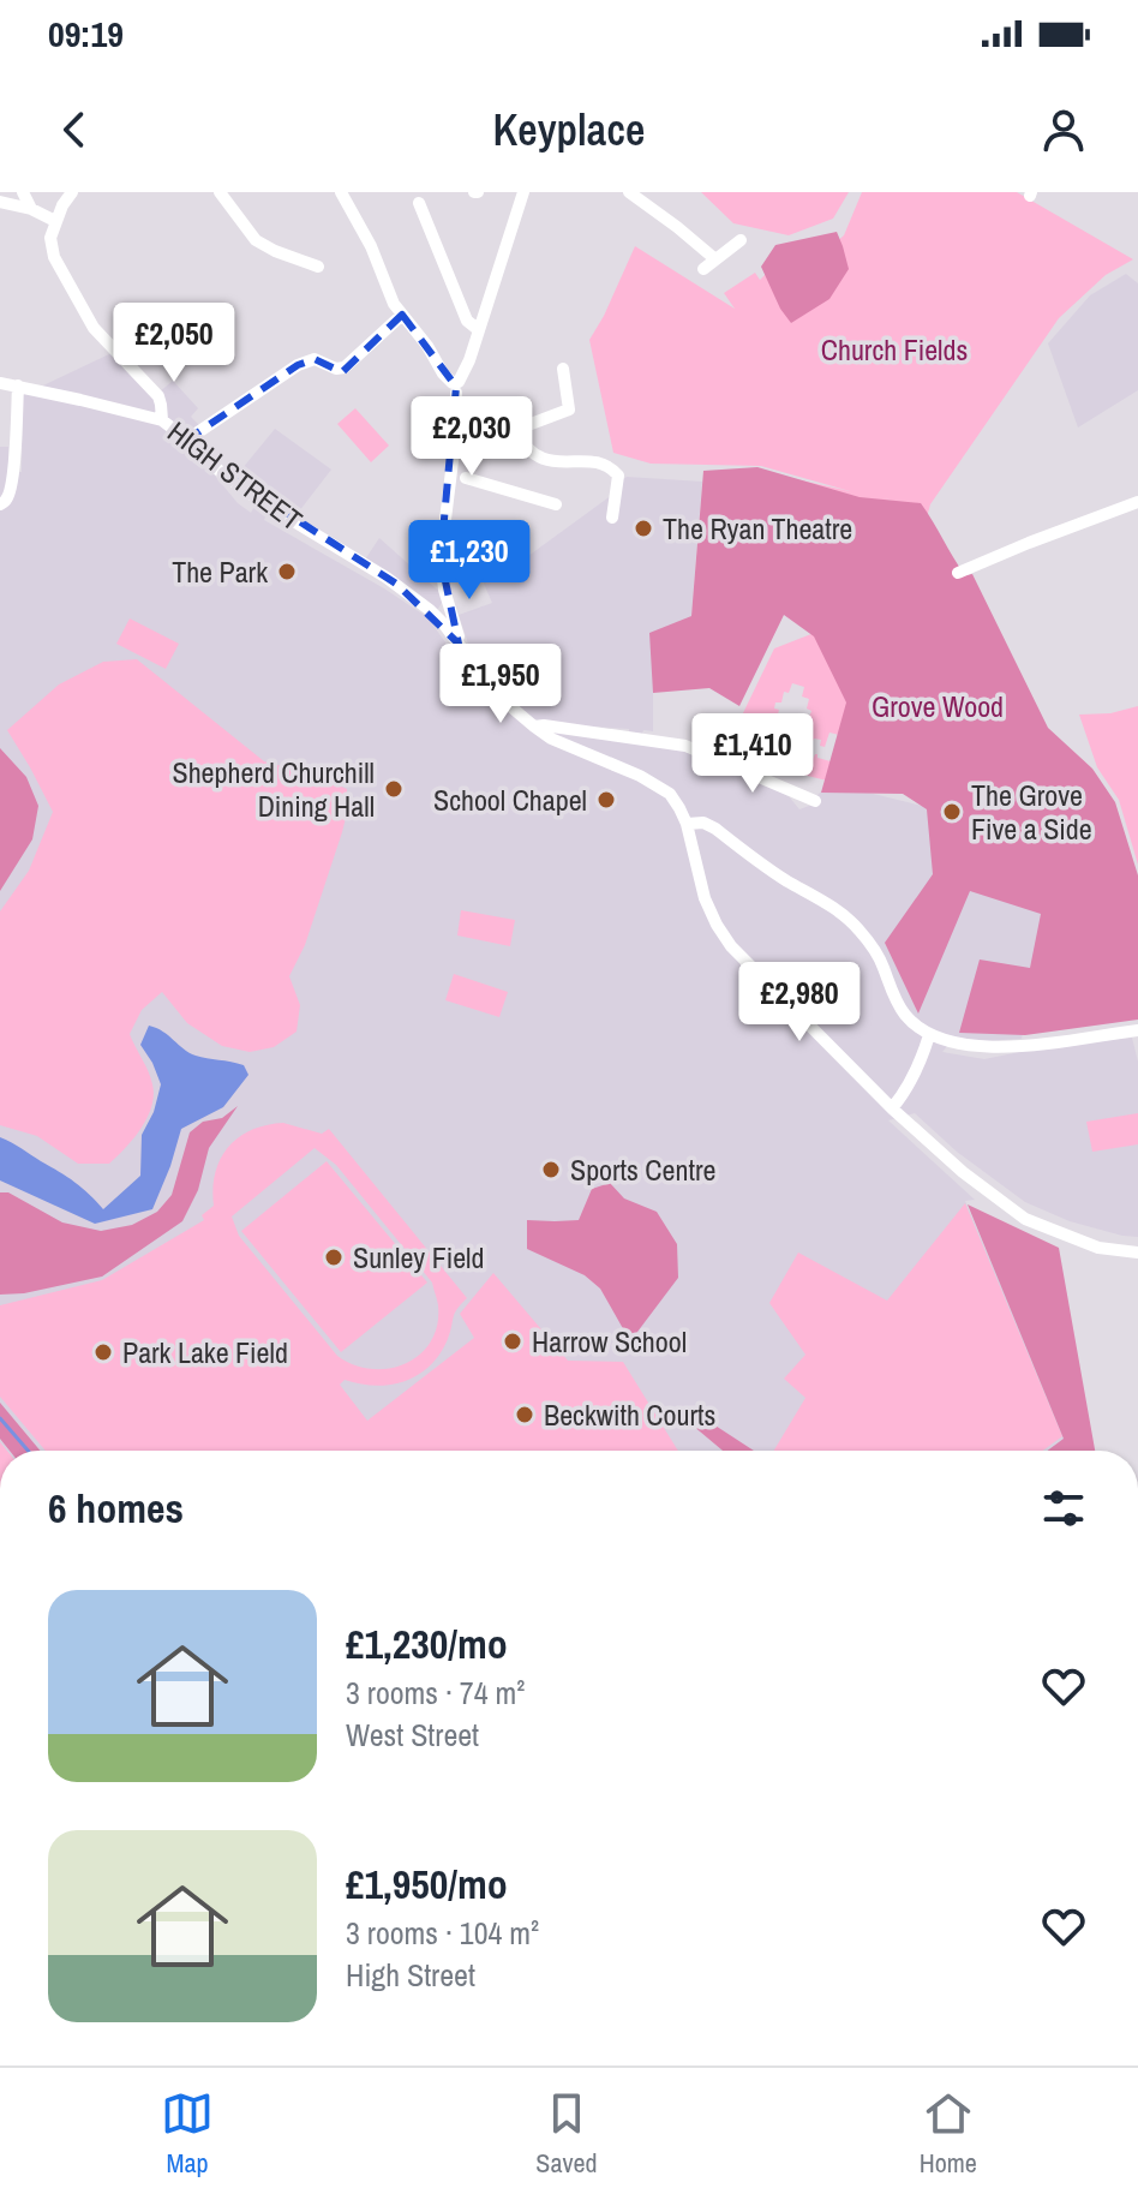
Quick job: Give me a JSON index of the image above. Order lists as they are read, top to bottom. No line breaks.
{"streets":{"street":["HIGH STREET"]},"parks":["Church Fields","Grove Wood"],"places":["The Ryan Theatre","The Park","Shepherd Churchill Dining Hall","School Chapel","The Grove Five a Side","Sports Centre","Sunley Field","Harrow School","Park Lake Field","Beckwith Courts"],"page":{"status":"09:19","header":"Keyplace","price":["£2,050","£2,030","£1,230","£1,950","£1,410","£2,980"],"heading":"6 homes","list":[{"name":"£1,230/mo","note":"3 rooms · 74 m² · West Street"},{"name":"£1,950/mo","note":"3 rooms · 104 m² · High Street"}],"tabs":["Map","Saved","Home"]}}
